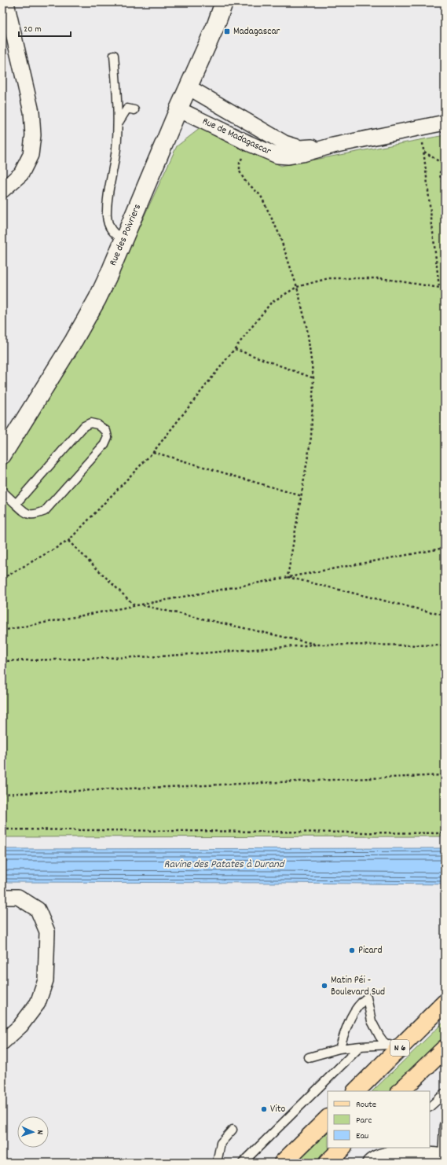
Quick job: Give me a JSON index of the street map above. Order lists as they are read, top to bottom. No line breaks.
{"streets":{"main road":["N 6"],"street":["Rue de Madagascar","Rue des Poivriers"]},"crossings":[["Rue de Madagascar","Rue des Poivriers"]],"water":["Ravine des Patates à Durand"],"places":{"transit":["Madagascar"],"other":["Picard","Matin Péi - Boulevard Sud","Vito"]},"legend":["Route","Parc","Eau"],"scale_bar":"20 m","north":"right"}
